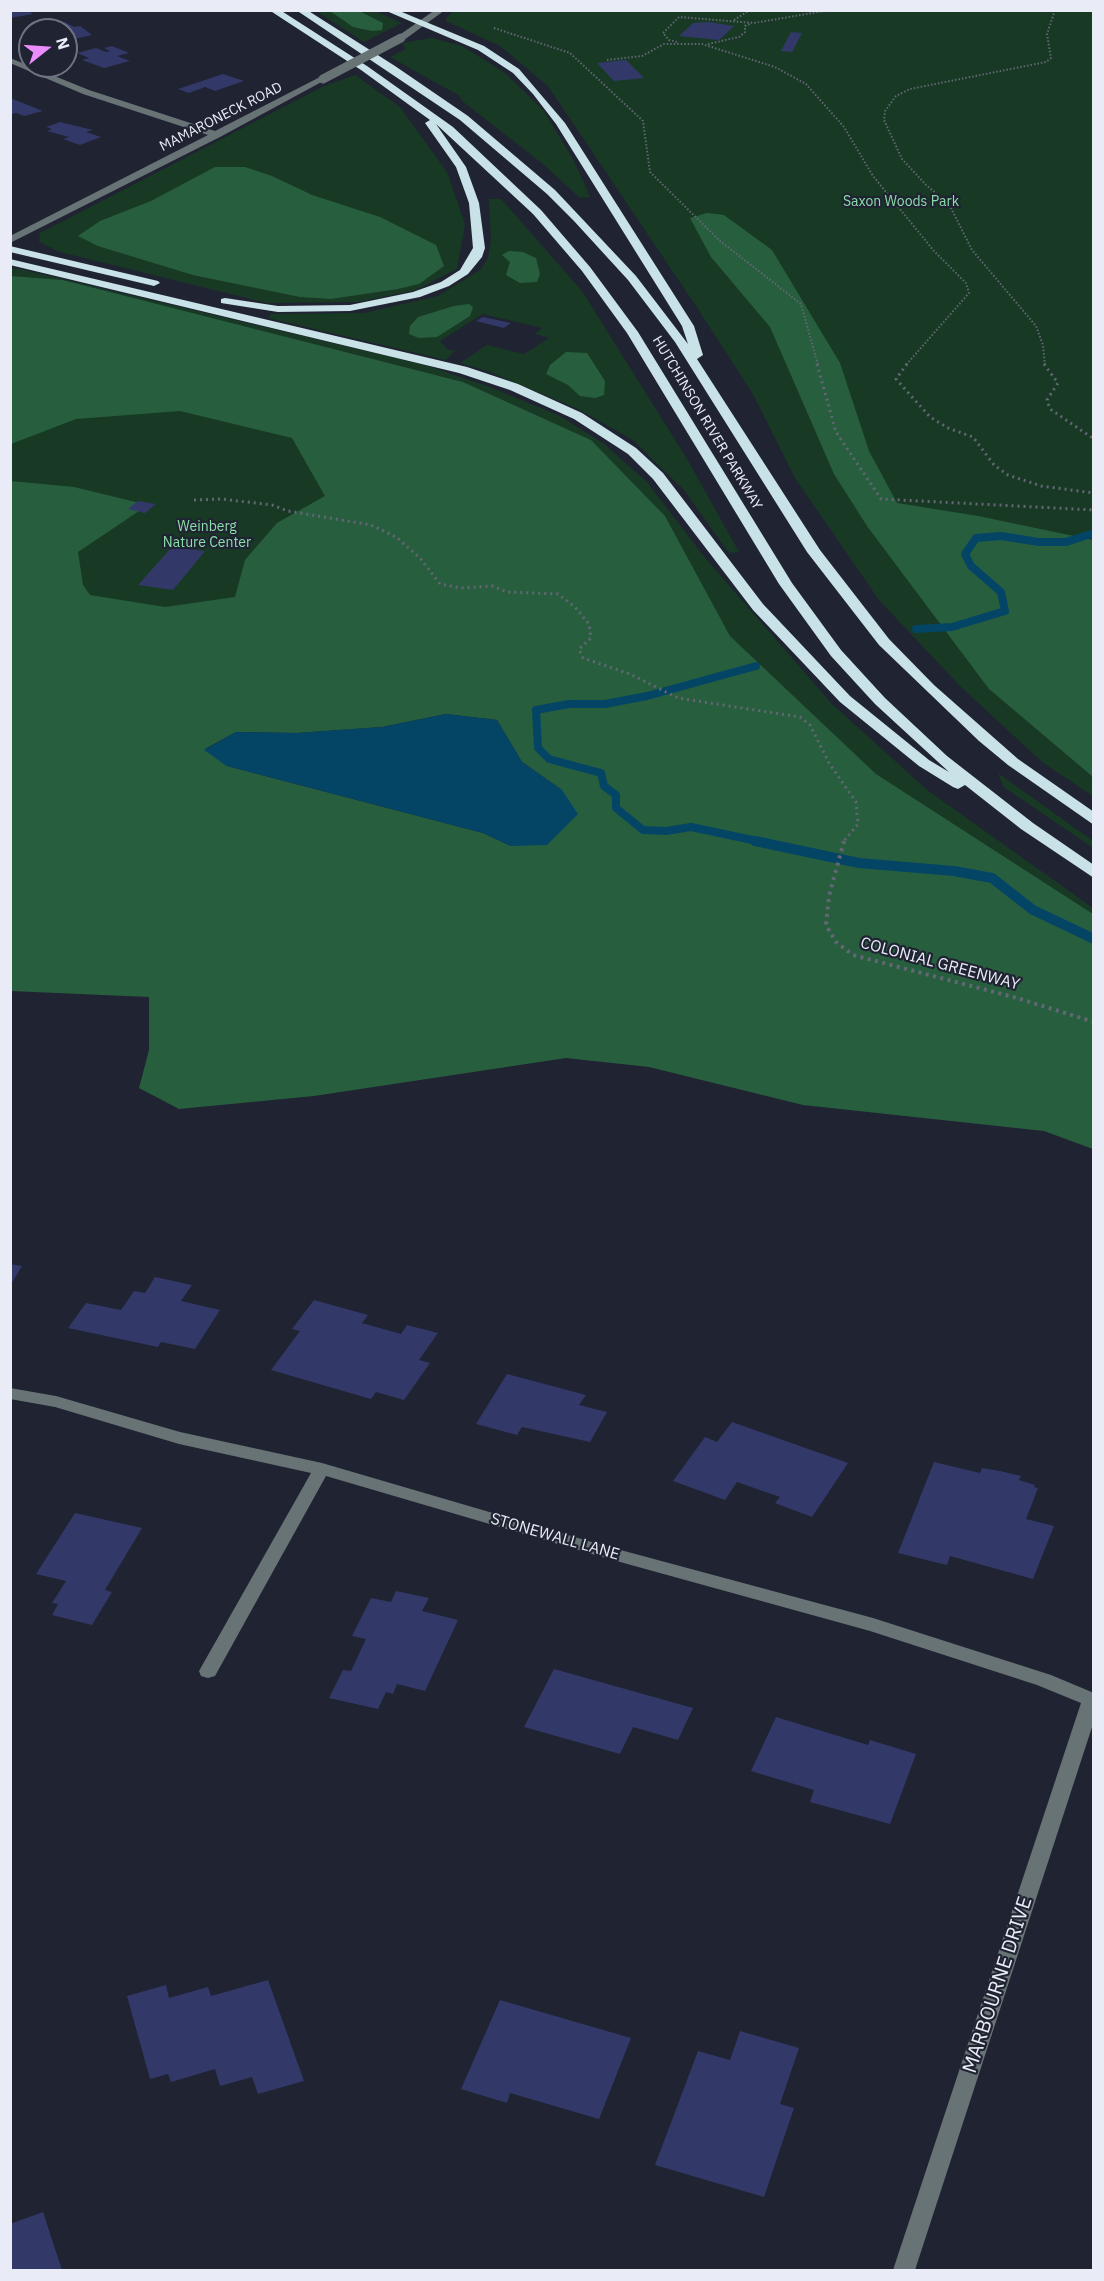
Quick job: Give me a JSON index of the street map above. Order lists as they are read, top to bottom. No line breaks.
{"streets":{"highway":["HUTCHINSON RIVER PARKWAY"],"street":["MAMARONECK ROAD","STONEWALL LANE","MARBOURNE DRIVE"],"path":["COLONIAL GREENWAY"]},"crossings":[["STONEWALL LANE","MARBOURNE DRIVE"]],"parks":["Saxon Woods Park","Weinberg Nature Center"],"north":"right"}
